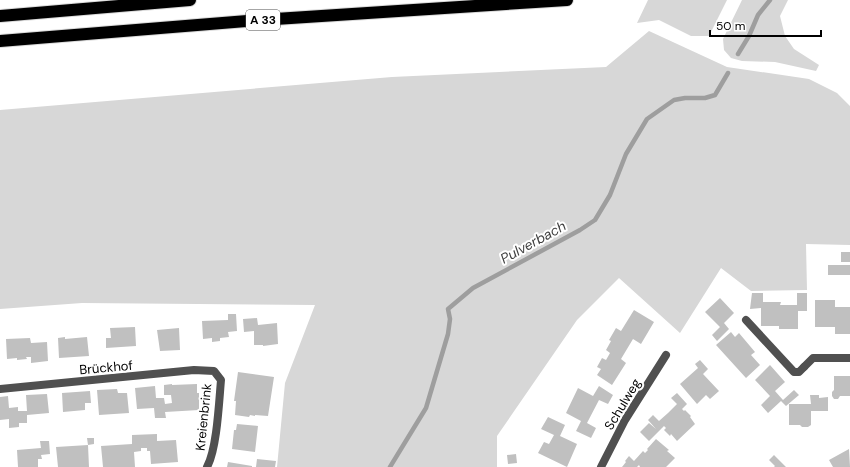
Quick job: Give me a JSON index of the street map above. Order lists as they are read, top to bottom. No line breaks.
{"streets":{"highway":["A 33"],"street":["Brückhof","Schulweg","Kreienbrink"]},"crossings":[["Brückhof","Kreienbrink"]],"water":["Pulverbach"],"scale_bar":"50 m"}
